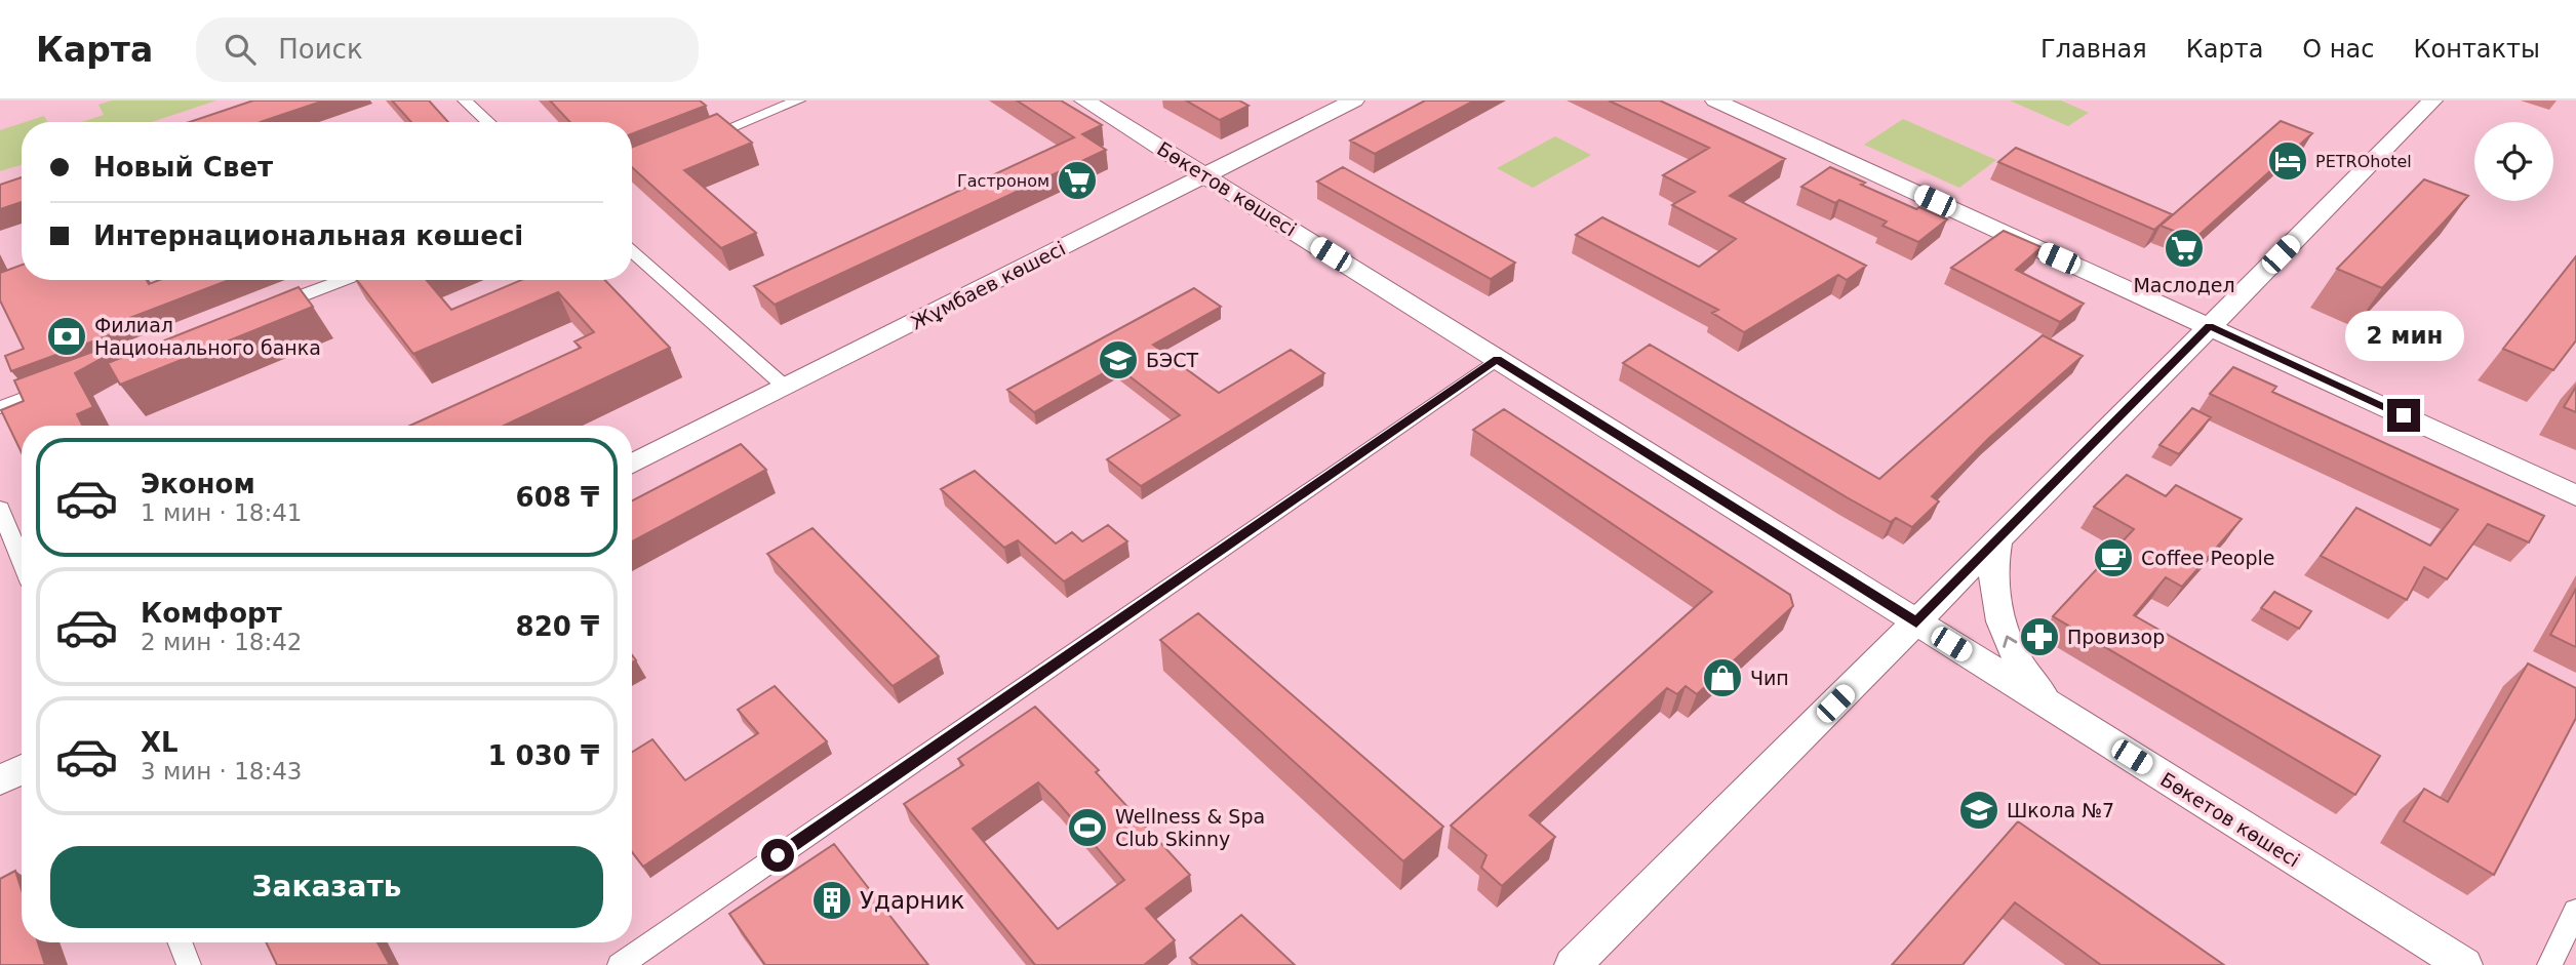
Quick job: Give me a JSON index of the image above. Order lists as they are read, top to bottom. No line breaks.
{"streets":{"main road":["Бөкетов көшесі","Жұмбаев көшесі"]},"crossings":[["Бөкетов көшесі","Жұмбаев көшесі"]],"places":{"hotel":["PETROhotel"],"supermarket":["Гастроном","Маслодел"],"bank":["Филиал Национального банка"],"school or university":["БЭСТ","Школа №7"],"cafe":["Coffee People"],"pharmacy":["Провизор"],"shop":["Чип"],"sports":["Wellness & Spa Club Skinny"],"building":["Ударник"]},"page":{"header":"Карта","search":"Поиск","nav":["Главная","Карта","О нас","Контакты"],"banner":["Новый Свет","Интернациональная көшесі"],"bubble":"2 мин","list":[{"name":"Эконом","note":"1 мин · 18:41","value":"608 ₸"},{"name":"Комфорт","note":"2 мин · 18:42","value":"820 ₸"},{"name":"XL","note":"3 мин · 18:43","value":"1 030 ₸"}],"buttons":"Заказать"}}
